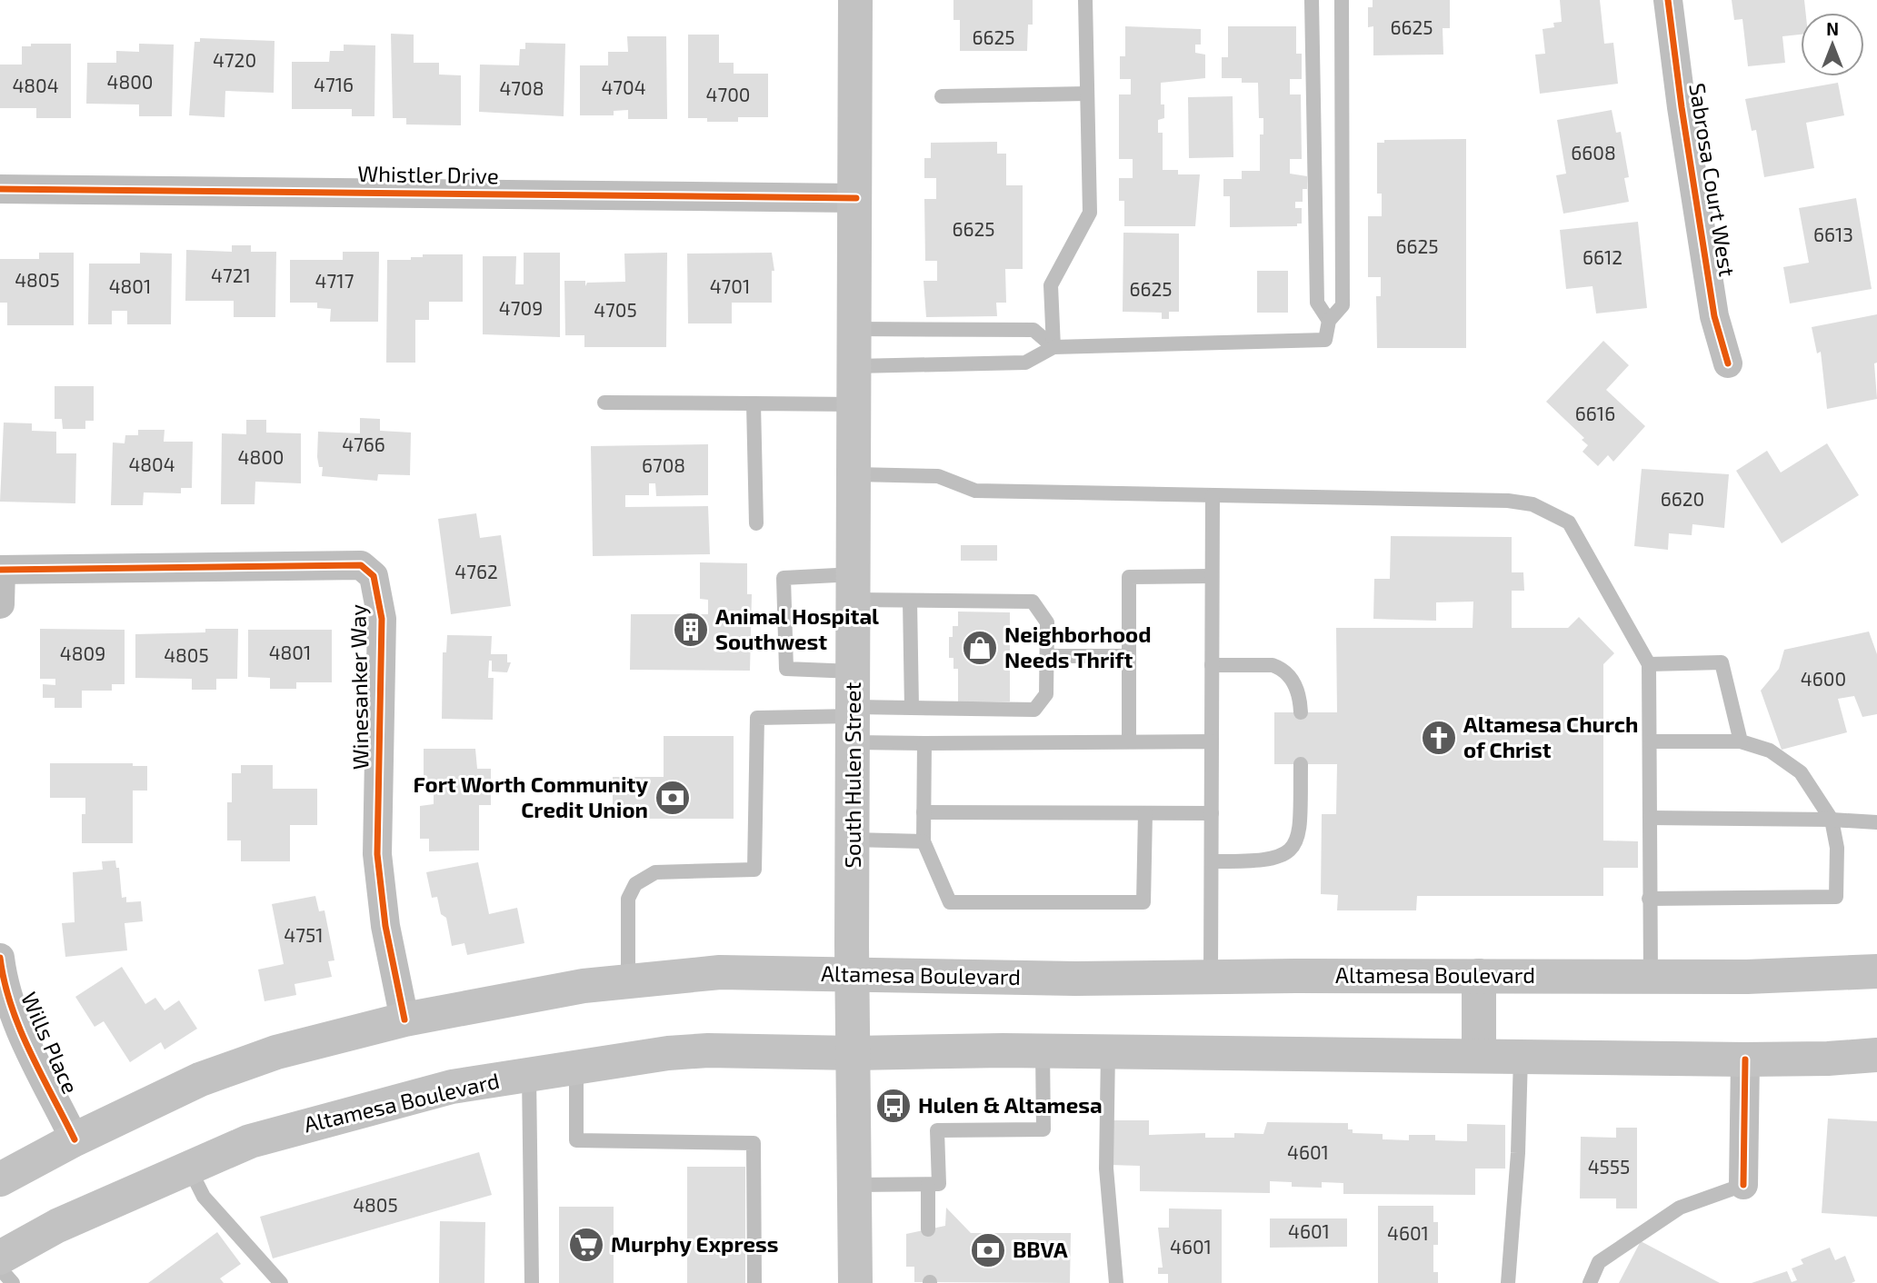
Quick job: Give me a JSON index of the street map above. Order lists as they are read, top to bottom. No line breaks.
{"streets":{"main road":["South Hulen Street","Altamesa Boulevard"],"street":["Whistler Drive","Sabrosa Court West","Winesanker Way","Wills Place"]},"crossings":[["Whistler Drive","South Hulen Street"],["Winesanker Way","Altamesa Boulevard"],["South Hulen Street","Altamesa Boulevard"],["Altamesa Boulevard","Wills Place"]],"places":{"building":["Animal Hospital Southwest"],"shop":["Neighborhood Needs Thrift"],"church":["Altamesa Church of Christ"],"bank":["Fort Worth Community Credit Union","BBVA"],"bus stop":["Hulen & Altamesa"],"supermarket":["Murphy Express"]},"house_numbers":["6625","6625","4720","4800","4716","4804","4704","4708","4700","6608","6625","6613","6625","6612","4721","4805","4717","4801","4701","6625","4709","4705","6616","4766","4800","4804","6708","6620","4762","4801","4809","4805","4600","4751","4601","4555","4805","4601","4601","4601"],"north":"top"}
